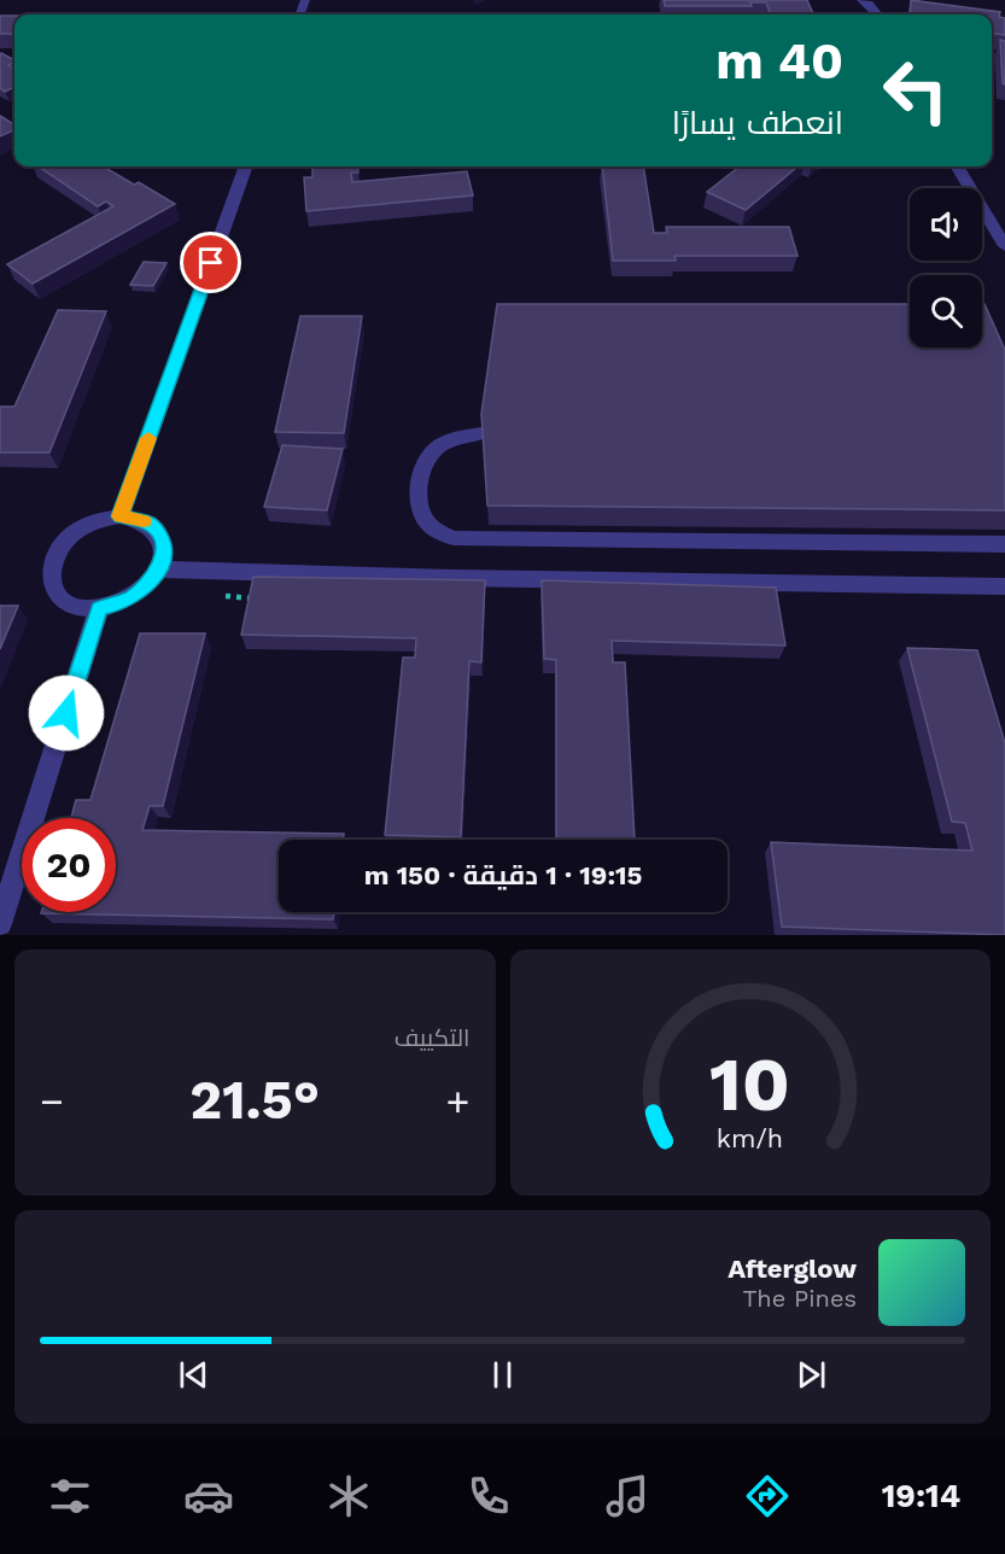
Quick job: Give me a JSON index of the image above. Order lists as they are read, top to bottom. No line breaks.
{"page":{"turn":["40 m","انعطف يسارًا"],"limit":"20","trip":"19:15 · 1 دقيقة · 150 m","tile":"التكييف","heat":["−","21.5°","+"],"song":["Afterglow","The Pines"],"tabs":"19:14","gauge":["10","km/h"]}}
